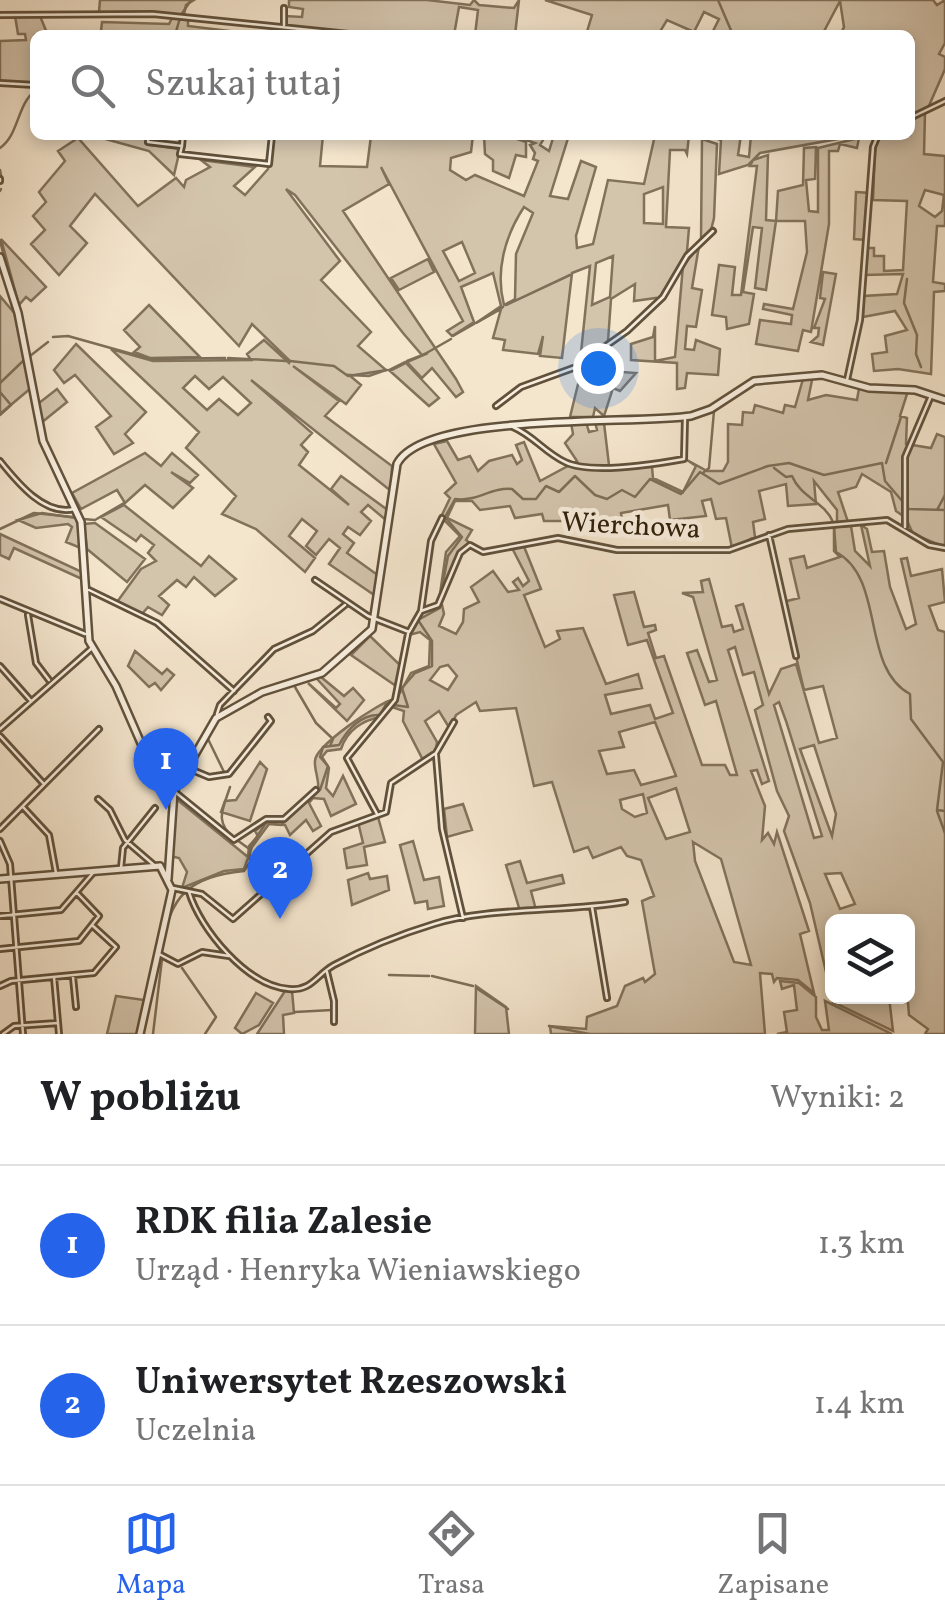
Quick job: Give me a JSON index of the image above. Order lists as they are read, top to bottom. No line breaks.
{"streets":{"street":["Wierchowa"]},"page":{"search":"Szukaj tutaj","pins":["1","2"],"heading":["W pobliżu","Wyniki: 2"],"list":[{"mark":"1","name":"RDK filia Zalesie","note":"Urząd · Henryka Wieniawskiego","value":"1.3 km"},{"mark":"2","name":"Uniwersytet Rzeszowski","note":"Uczelnia","value":"1.4 km"}],"nav":["Mapa","Trasa","Zapisane"]}}
